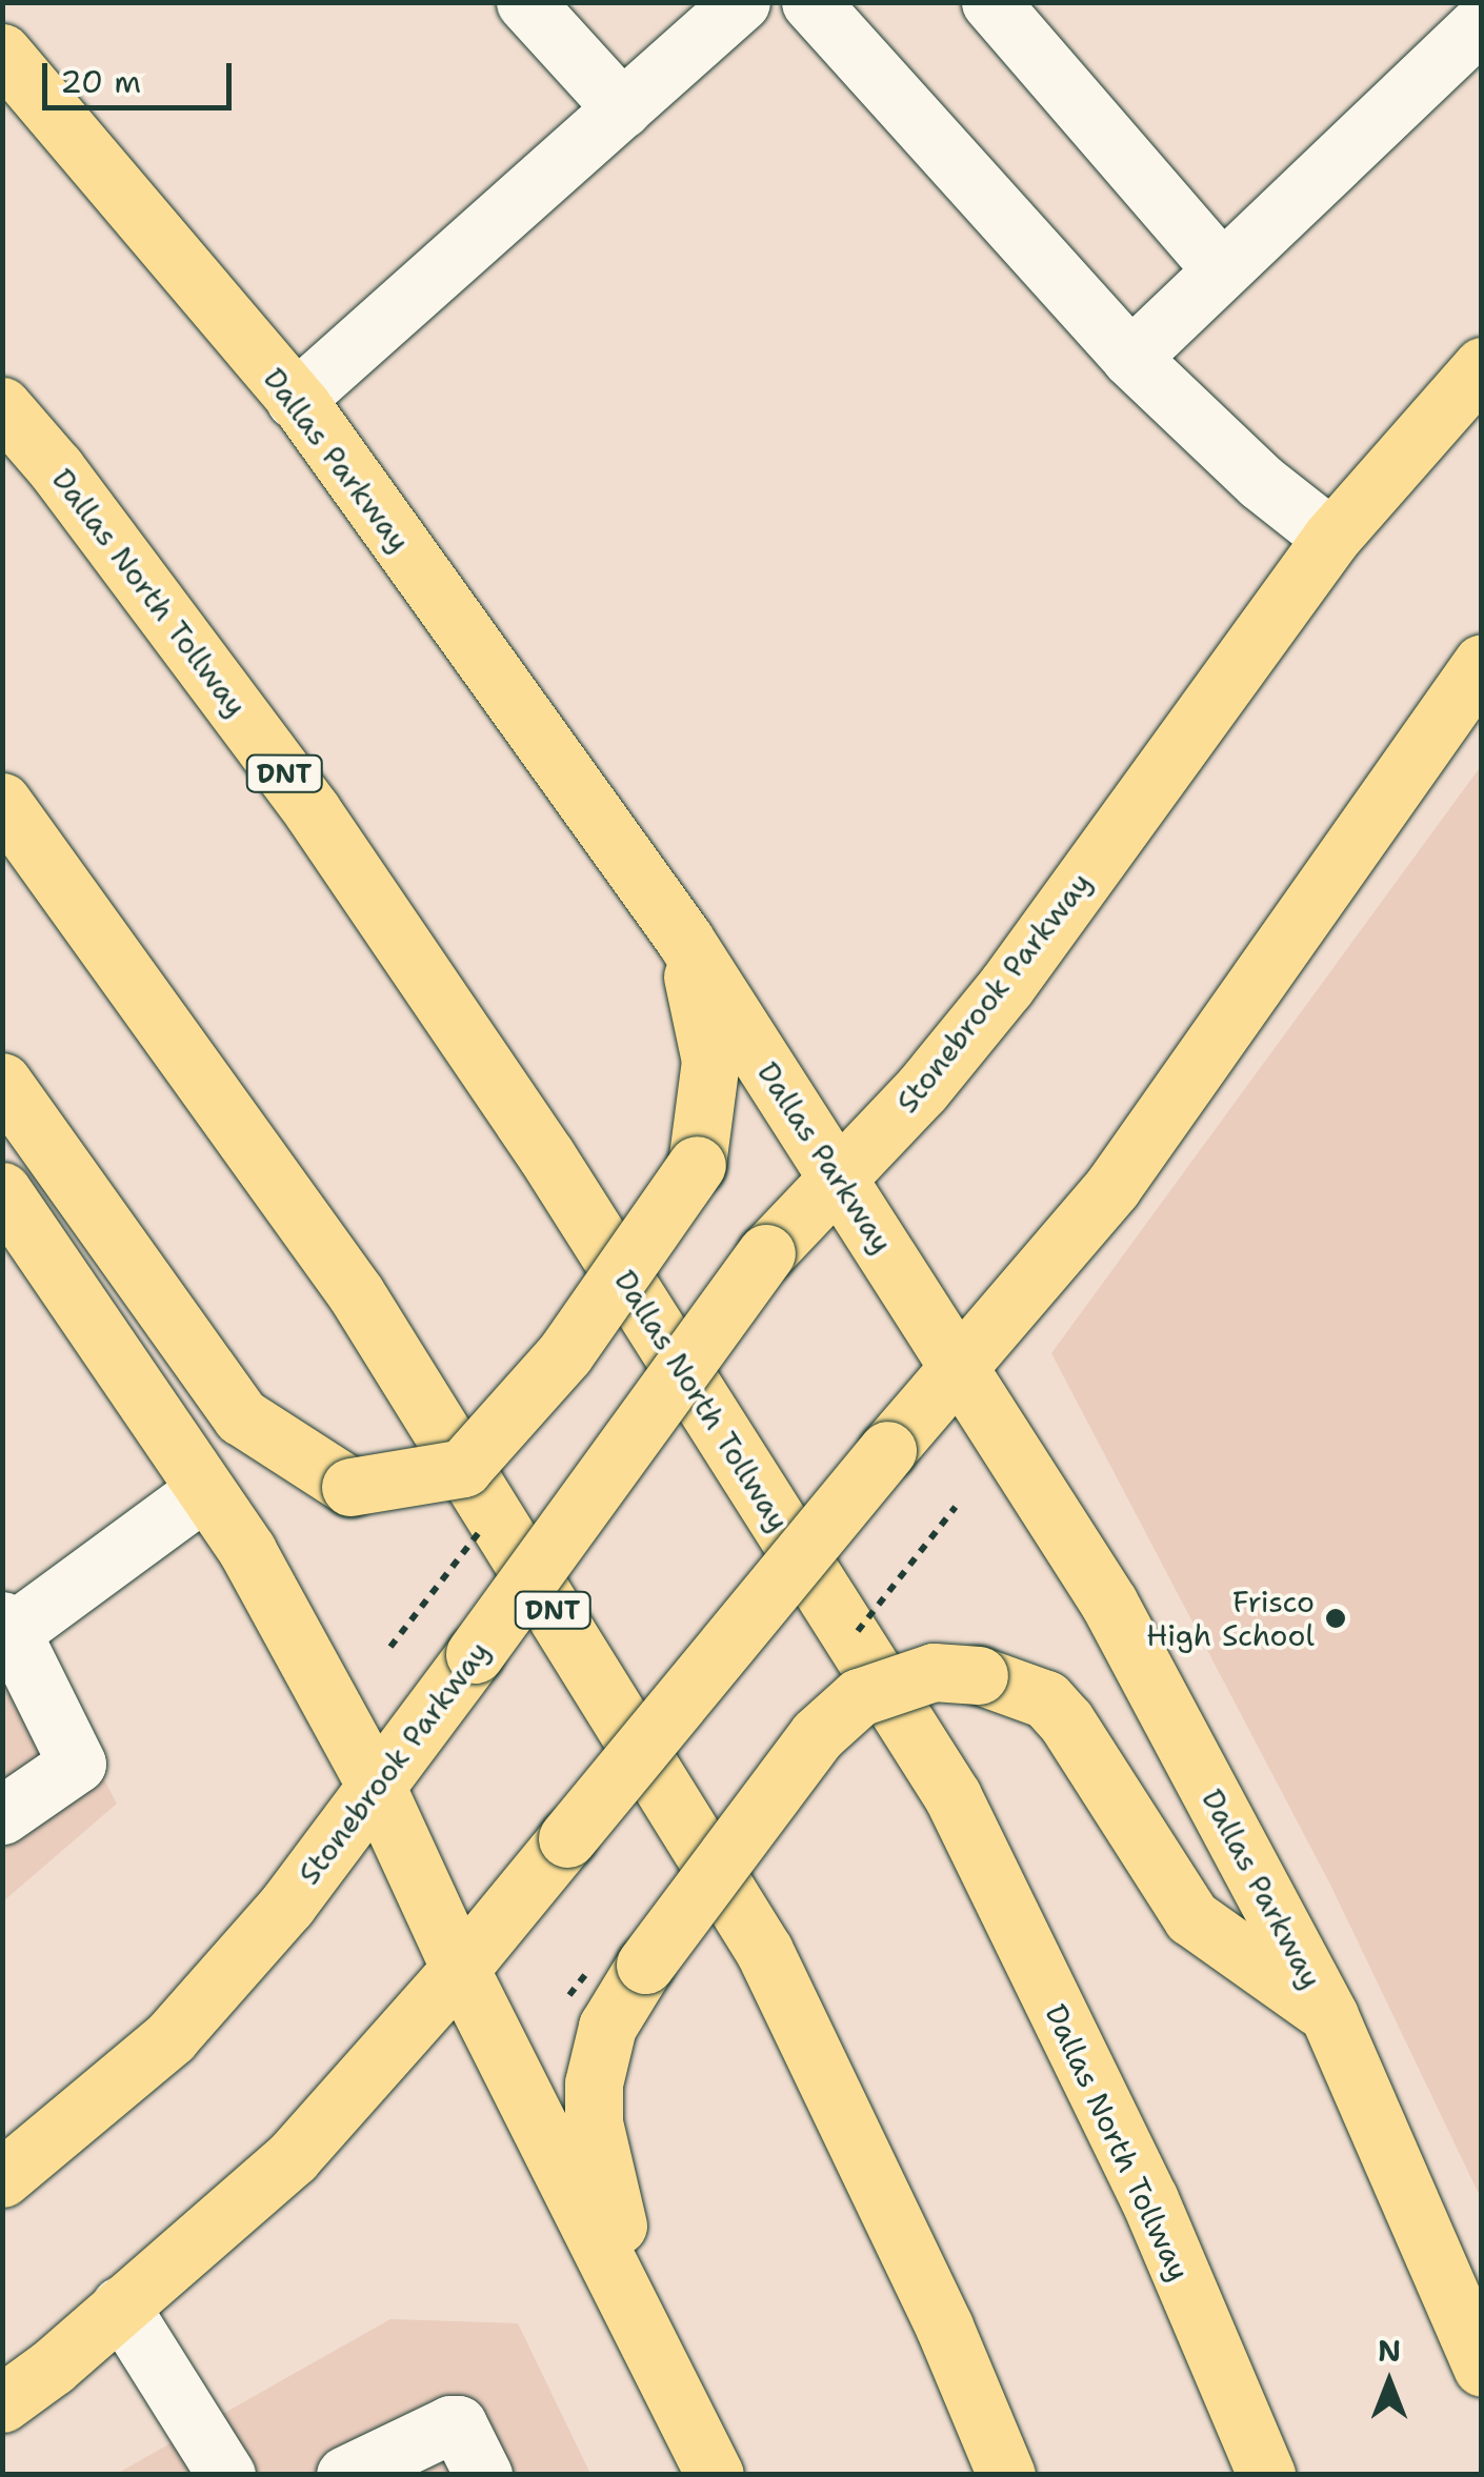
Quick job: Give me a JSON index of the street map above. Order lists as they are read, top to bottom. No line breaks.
{"streets":{"main road":["Dallas Parkway","Dallas North Tollway","DNT","Stonebrook Parkway"]},"crossings":[["Dallas Parkway","Stonebrook Parkway"]],"places":["Frisco High School"],"scale_bar":"20 m","north":"top"}
